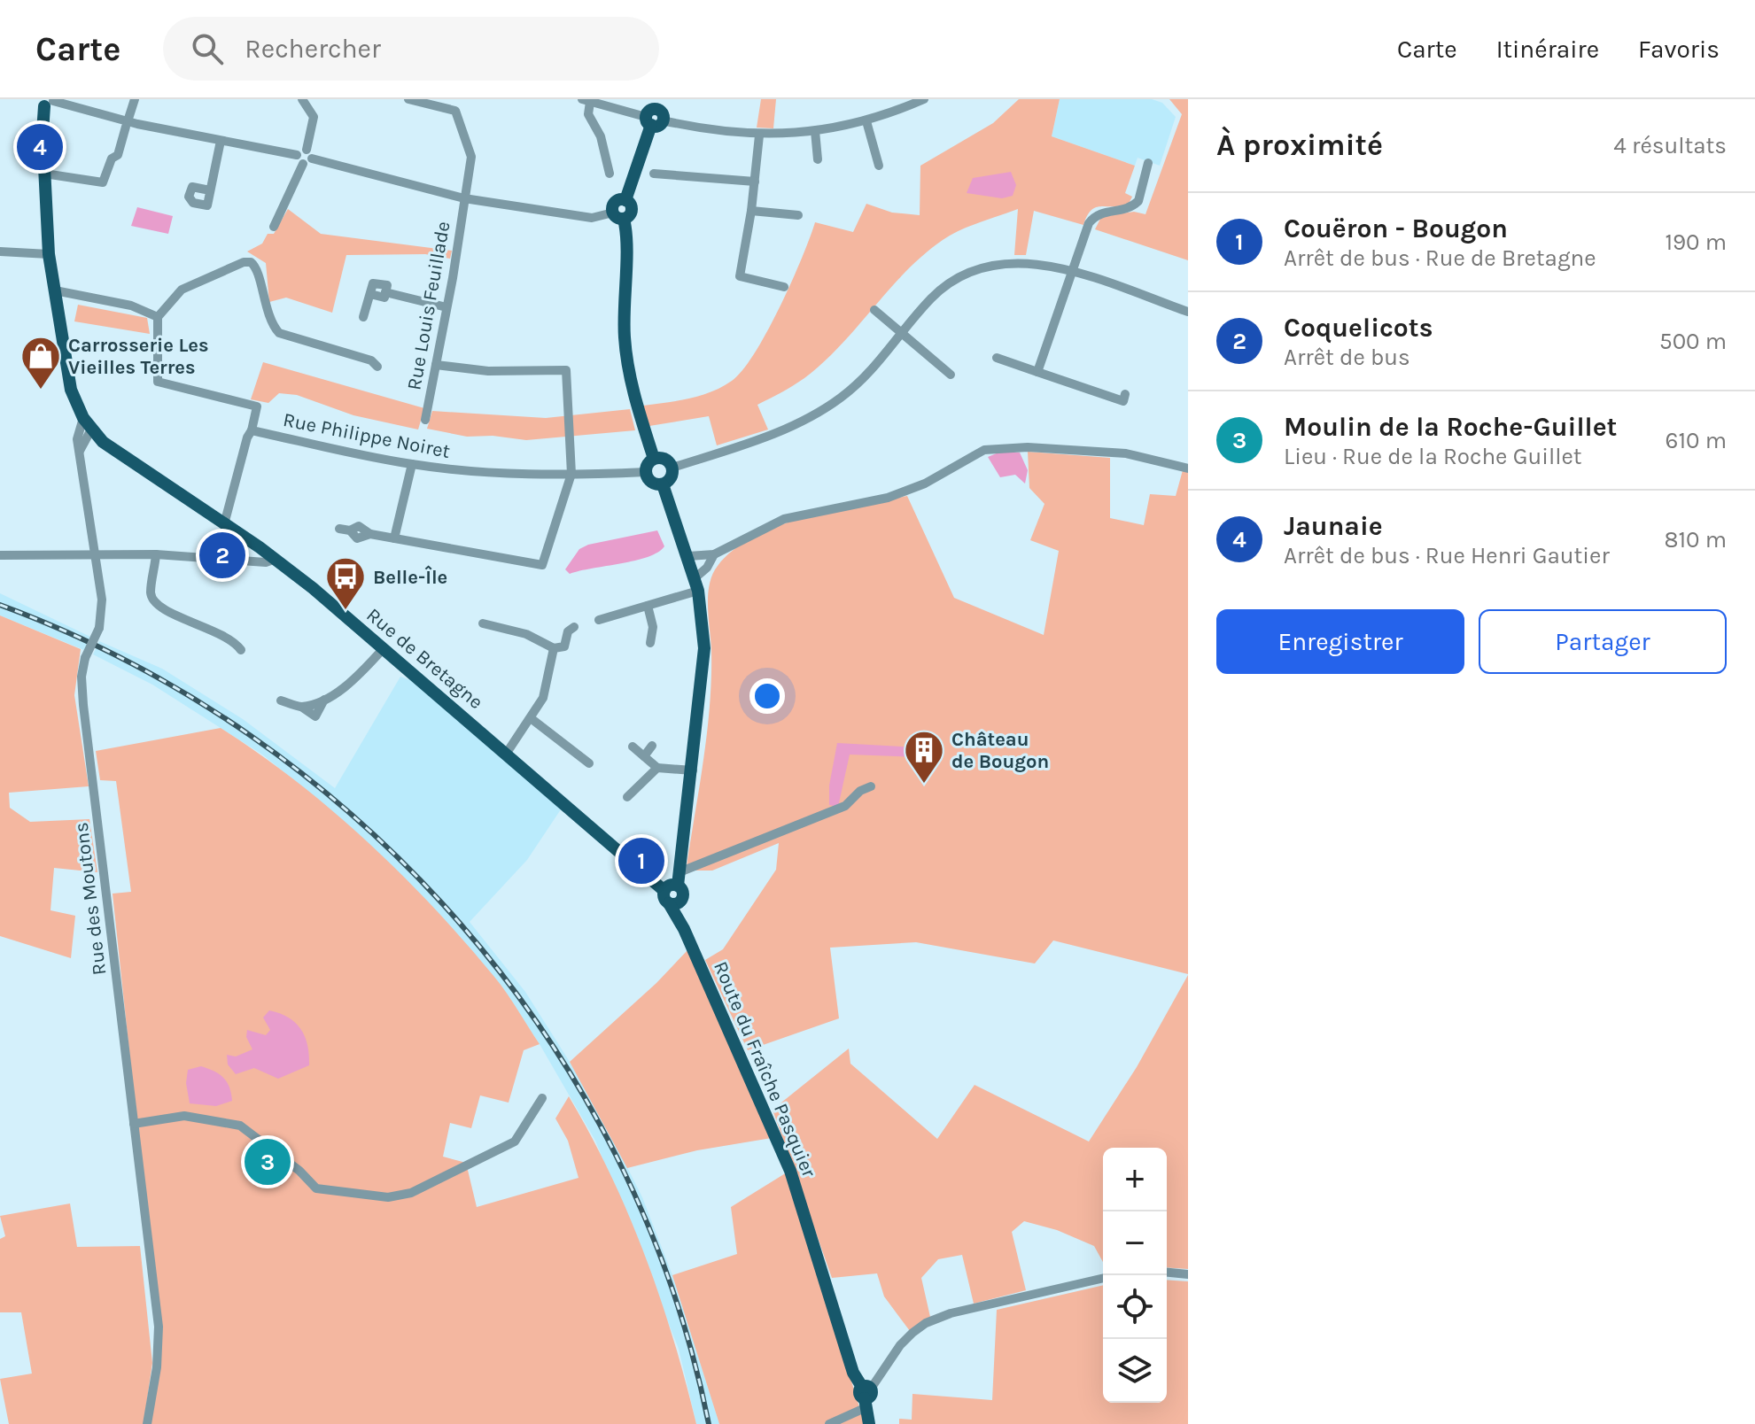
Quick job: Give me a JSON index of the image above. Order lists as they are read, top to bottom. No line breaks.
{"streets":{"main road":["Rue de Bretagne","Route du Fraîche Pasquier"],"street":["Rue Louis Feuillade","Rue Philippe Noiret","Rue des Moutons"]},"crossings":[["Rue Philippe Noiret","Rue de Bretagne"],["Rue de Bretagne","Route du Fraîche Pasquier"]],"places":{"shop":["Carrosserie Les Vieilles Terres"],"bus stop":["Belle-Île"],"building":["Château de Bougon"]},"page":{"header":"Carte","search":"Rechercher","nav":["Carte","Itinéraire","Favoris"],"heading":["À proximité","4 résultats"],"pins":["4","2","1","3"],"list":[{"mark":"1","name":"Couëron - Bougon","note":"Arrêt de bus · Rue de Bretagne","value":"190 m"},{"mark":"2","name":"Coquelicots","note":"Arrêt de bus","value":"500 m"},{"mark":"3","name":"Moulin de la Roche-Guillet","note":"Lieu · Rue de la Roche Guillet","value":"610 m"},{"mark":"4","name":"Jaunaie","note":"Arrêt de bus · Rue Henri Gautier","value":"810 m"}],"buttons":["Enregistrer","Partager"],"map_buttons":["+","−"]}}
